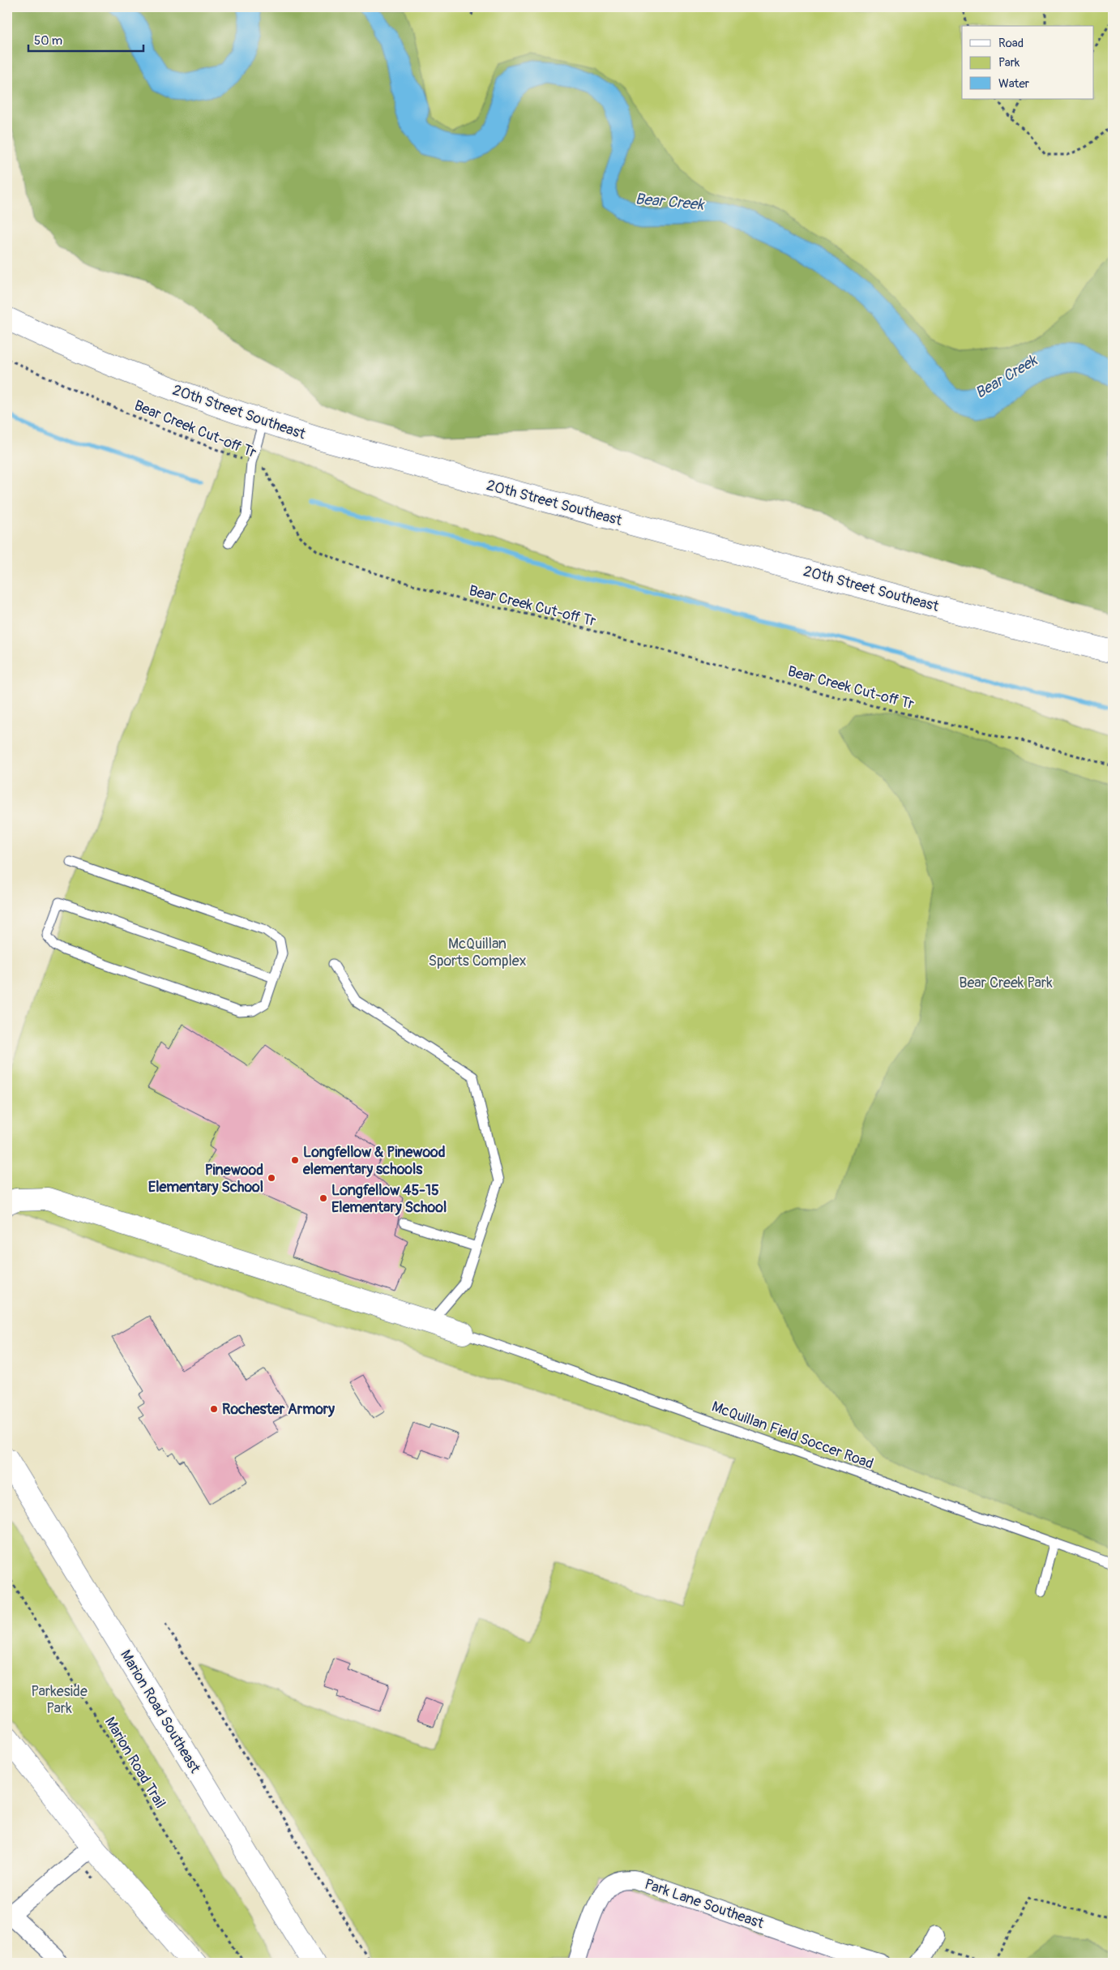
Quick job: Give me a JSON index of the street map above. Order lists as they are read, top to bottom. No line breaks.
{"streets":{"street":["20th Street Southeast","Marion Road Southeast","Park Lane Southeast"],"lane":["McQuillan Field Soccer Road"],"path":["Bear Creek Cut-off Tr","Marion Road Trail"]},"water":["Bear Creek"],"parks":["McQuillan Sports Complex","Bear Creek Park","Parkeside Park"],"places":["Longfellow & Pinewood elementary schools","Pinewood Elementary School","Longfellow 45-15 Elementary School","Rochester Armory"],"legend":["Road","Park","Water"],"scale_bar":"50 m"}
